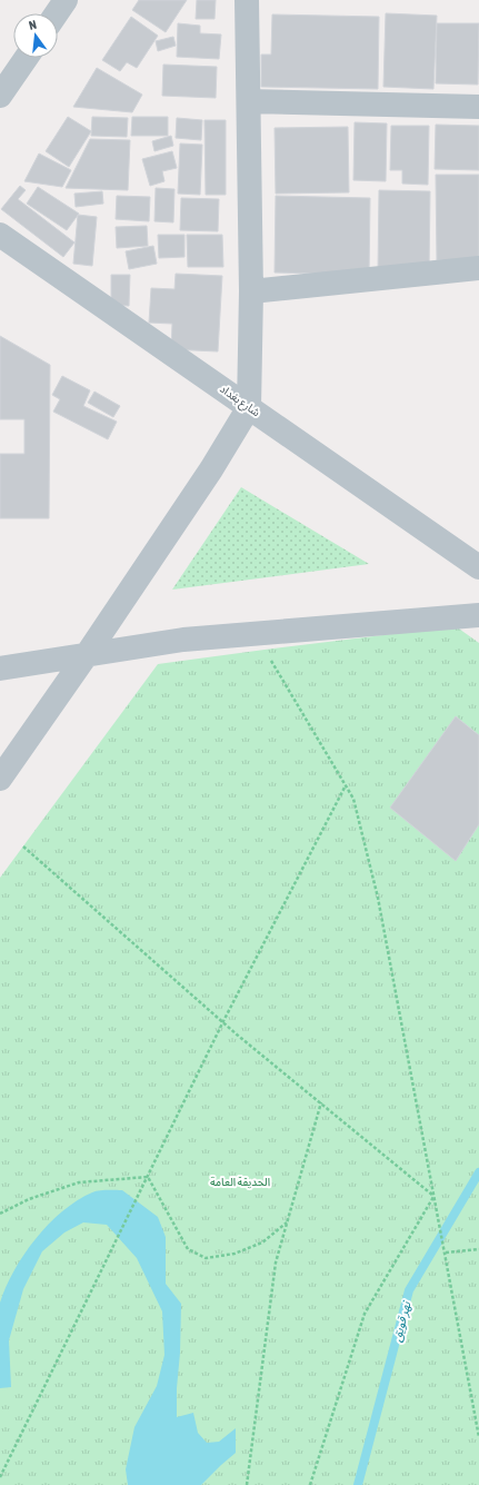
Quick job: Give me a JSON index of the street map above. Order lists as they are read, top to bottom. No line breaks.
{"streets":{"street":["شارع بغداد"]},"water":["نهر قويق"],"parks":["الحديقة العامة"],"north":"top"}
